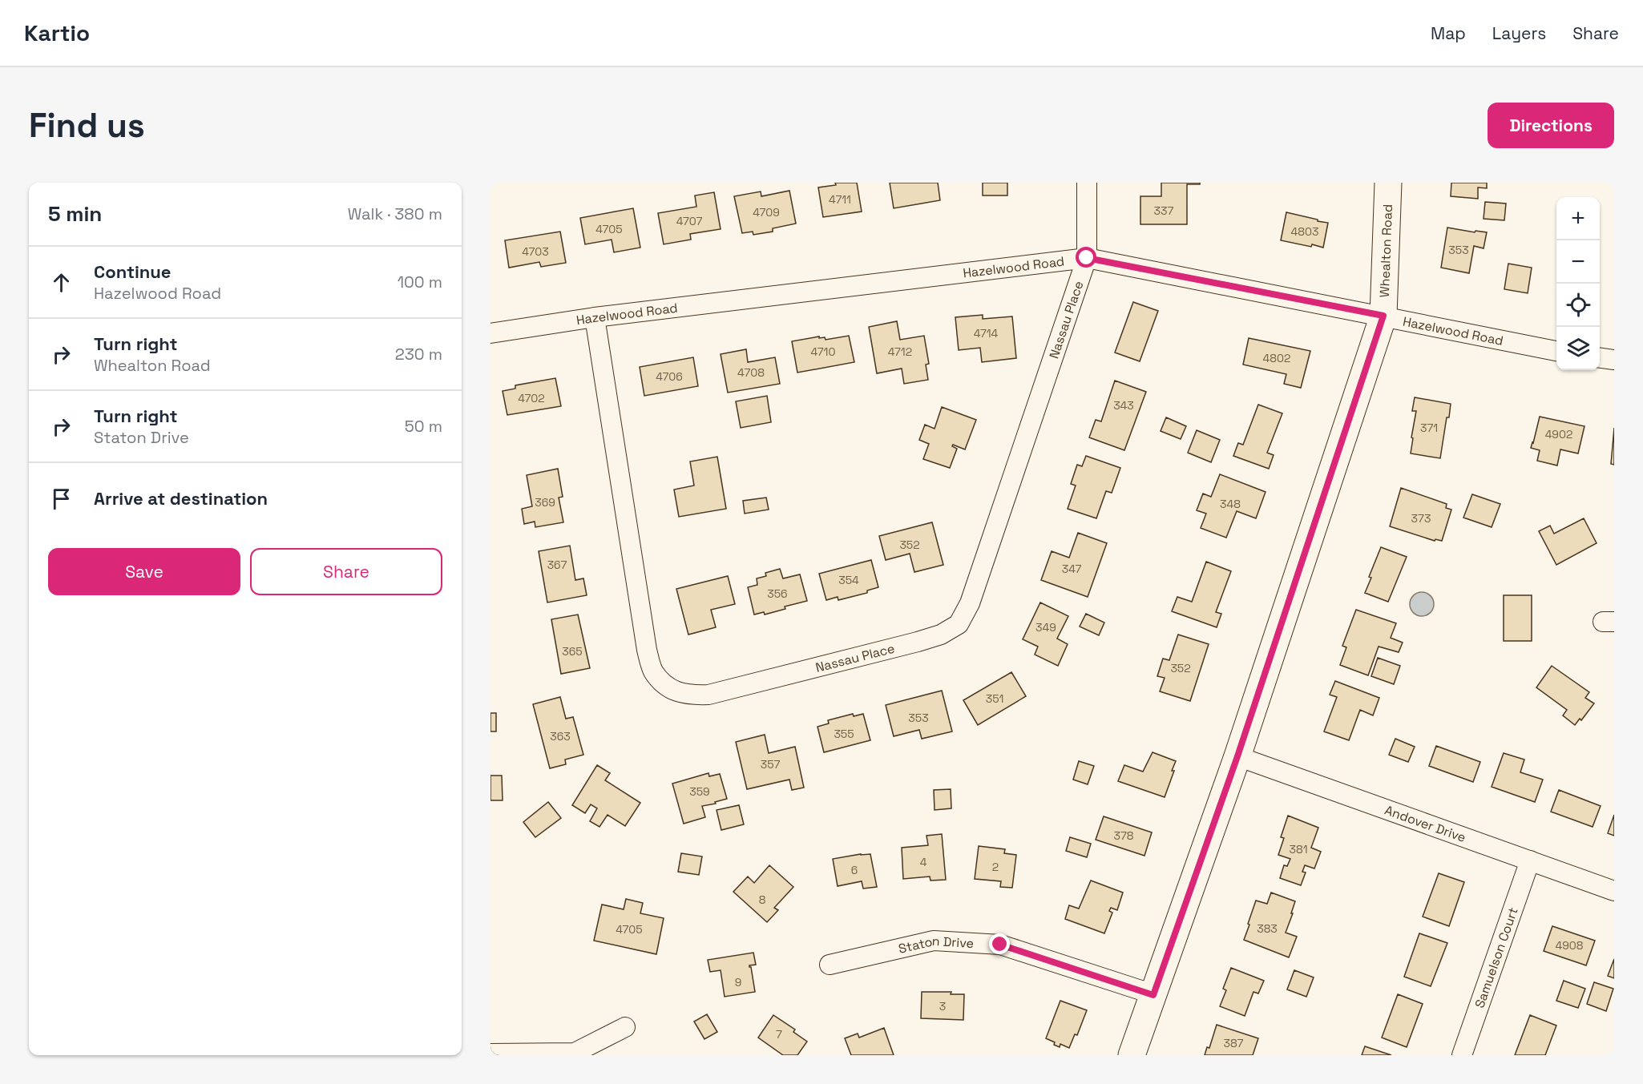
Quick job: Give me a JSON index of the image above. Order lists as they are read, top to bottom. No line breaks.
{"streets":{"street":["Whealton Road","Hazelwood Road","Nassau Place","Andover Drive","Staton Drive","Samuelson Court"]},"crossings":[["Whealton Road","Hazelwood Road"],["Whealton Road","Andover Drive"],["Whealton Road","Staton Drive"],["Hazelwood Road","Nassau Place"],["Andover Drive","Samuelson Court"]],"house_numbers":["4711","337","4709","4707","4705","4803","353","4703","4714","4710","4712","4802","4708","4706","4702","343","371","4902","369","348","373","352","367","347","354","356","349","365","352","351","353","355","363","357","359","378","381","4","2","6","8","383","4705","4908","9","3","7","387"],"page":{"header":"Kartio","nav":["Map","Layers","Share"],"buttons":["Directions",["Save","Share"]],"title":"Find us","heading":["5 min","Walk · 380 m"],"map_buttons":["+","−"],"list":[["Continue","Hazelwood Road","100 m"],["Turn right","Whealton Road","230 m"],["Turn right","Staton Drive","50 m"],"Arrive at destination"]}}
